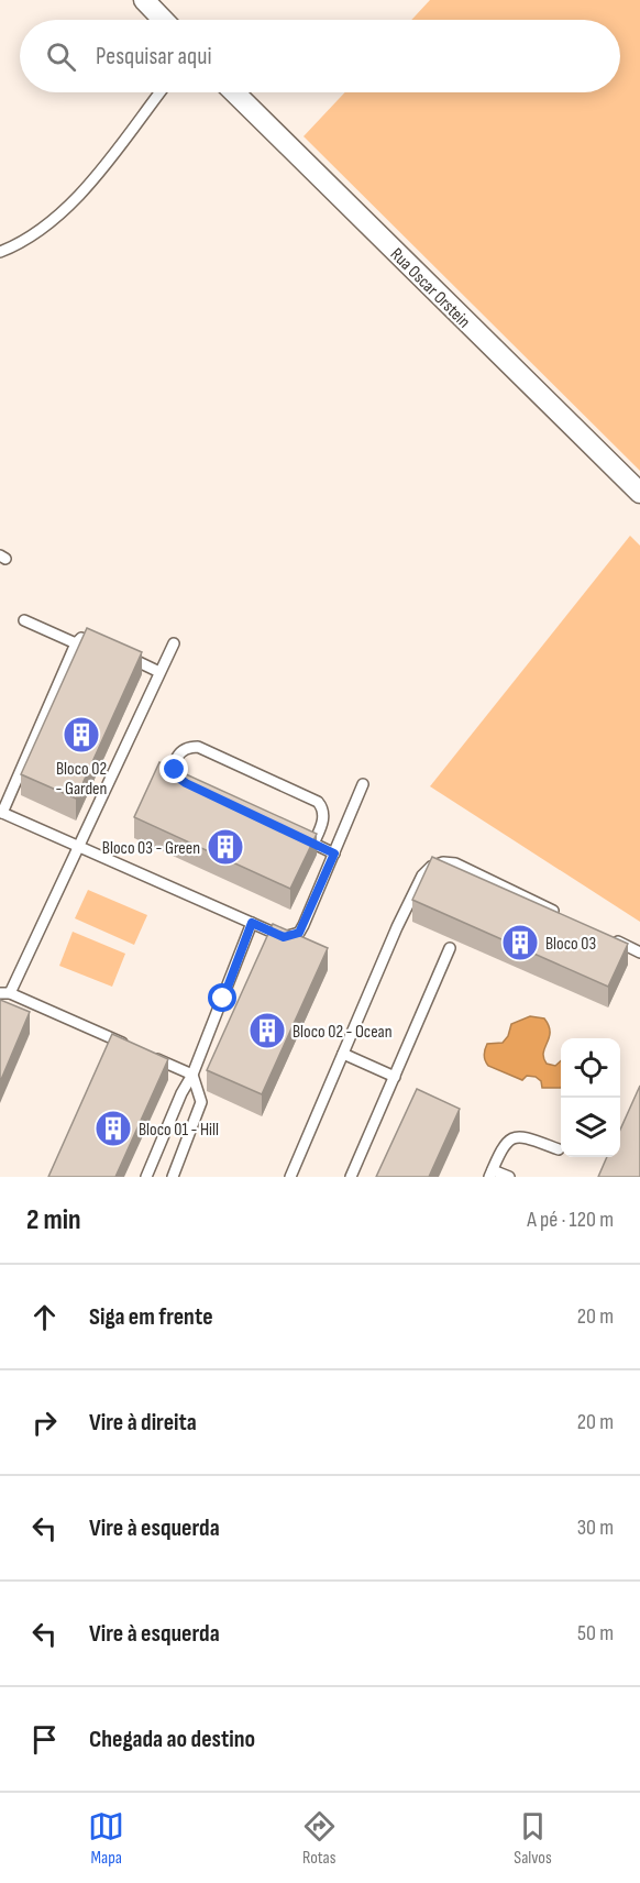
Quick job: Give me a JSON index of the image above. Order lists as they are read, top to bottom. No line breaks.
{"streets":{"street":["Rua Oscar Orstein"]},"places":{"building":["Bloco 02 - Garden","Bloco 03 - Green","Bloco 03","Bloco 02 - Ocean","Bloco 01 - Hill"]},"page":{"search":"Pesquisar aqui","heading":["2 min","A pé · 120 m"],"list":[["Siga em frente","20 m"],["Vire à direita","20 m"],["Vire à esquerda","30 m"],["Vire à esquerda","50 m"],"Chegada ao destino"],"nav":["Mapa","Rotas","Salvos"]}}
